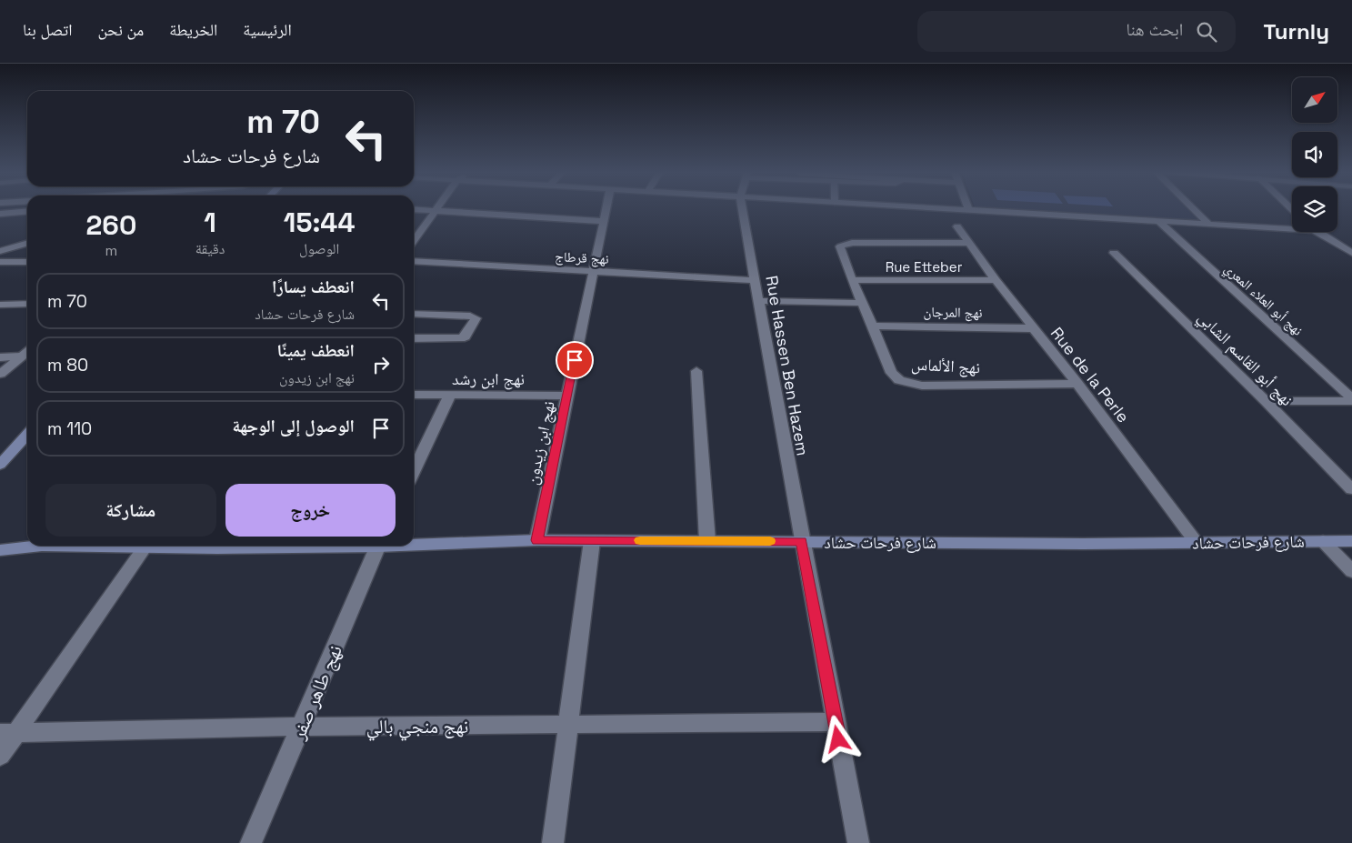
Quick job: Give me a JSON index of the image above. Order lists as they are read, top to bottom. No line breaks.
{"streets":{"main road":["شارع فرحات حشاد"],"street":["نهج قرطاج","Rue Etteber","نهج أبو العلاء المعري","نهج المرجان","نهج أبو القاسم الشابي","Rue Hassen Ben Hazem","نهج الألماس","Rue de la Perle","نهج ابن رشد","نهج ابن زيدون","نهج طاهر صفر","نهج منجي بالي"]},"crossings":[["نهج قرطاج","Rue Hassen Ben Hazem"],["نهج قرطاج","نهج ابن زيدون"],["Rue Etteber","نهج الألماس"],["Rue Etteber","Rue de la Perle"],["نهج المرجان","نهج الألماس"],["نهج المرجان","Rue de la Perle"],["Rue Hassen Ben Hazem","شارع فرحات حشاد"],["Rue Hassen Ben Hazem","نهج منجي بالي"],["نهج الألماس","Rue de la Perle"],["Rue de la Perle","شارع فرحات حشاد"],["نهج ابن رشد","نهج ابن زيدون"],["نهج ابن زيدون","شارع فرحات حشاد"],["نهج طاهر صفر","نهج منجي بالي"]],"north":"top right","page":{"header":"Turnly","search":"ابحث هنا","nav":["الرئيسية","الخريطة","من نحن","اتصل بنا"],"turn":["70 m","شارع فرحات حشاد"],"eta":["15:44","الوصول","1","دقيقة","260","m"],"list":[{"name":"انعطف يسارًا","note":"شارع فرحات حشاد","value":"70 m"},{"name":"انعطف يمينًا","note":"نهج ابن زيدون","value":"80 m"},{"name":"الوصول إلى الوجهة","value":"110 m"}],"buttons":["خروج","مشاركة"]}}
